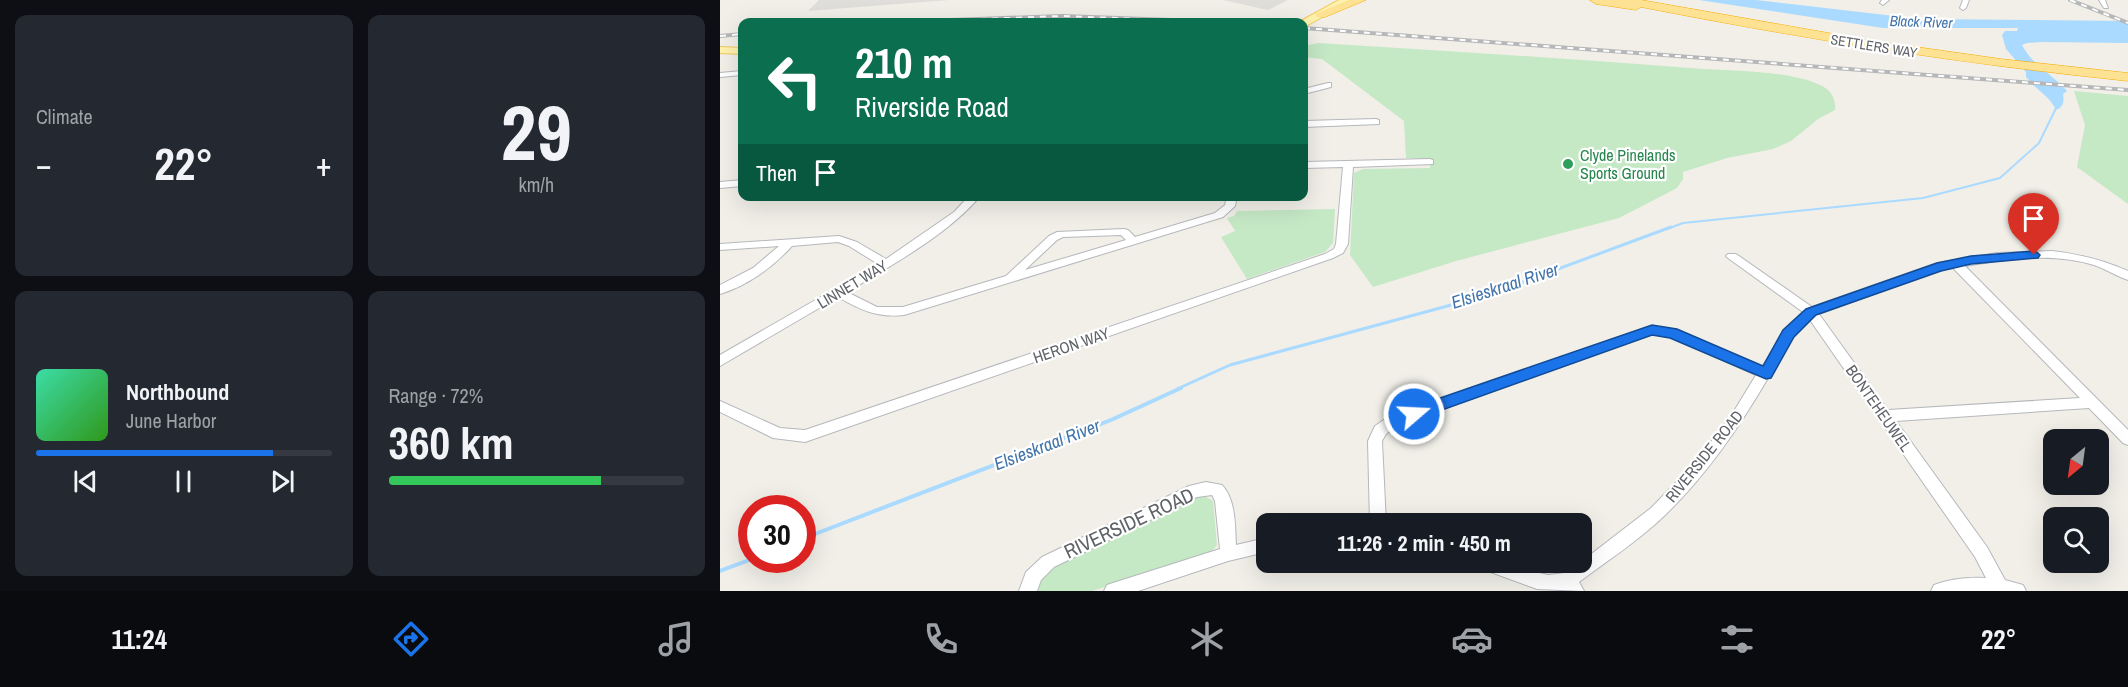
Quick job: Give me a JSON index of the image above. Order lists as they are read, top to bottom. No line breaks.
{"streets":{"highway":["SETTLERS WAY"],"street":["LINNET WAY","HERON WAY","BONTEHEUWEL","RIVERSIDE ROAD"]},"crossings":[["BONTEHEUWEL","RIVERSIDE ROAD"]],"water":["Black River","Elsieskraal River"],"places":["Clyde Pinelands Sports Ground"],"north":"bottom left","page":{"tile":["Climate",["29","km/h"],["Range · 72%","360 km"]],"turn":["210 m","Riverside Road"],"heat":["−","22°","+"],"then":"Then","song":["Northbound","June Harbor"],"limit":"30","trip":"11:26 · 2 min · 450 m","tabs":["11:24","22°"]}}
